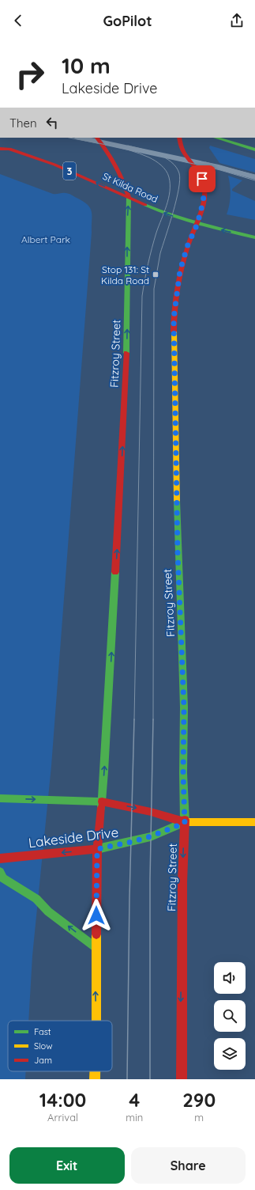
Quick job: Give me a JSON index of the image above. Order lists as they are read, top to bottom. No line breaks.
{"streets":{"main road":["3","St Kilda Road","Fitzroy Street","Lakeside Drive"]},"crossings":[["St Kilda Road","Fitzroy Street"],["Fitzroy Street","Lakeside Drive"]],"one_way":["St Kilda Road"],"parks":["Albert Park"],"places":{"transit":["Stop 131: St Kilda Road"]},"legend":["Fast","Slow","Jam"],"page":{"header":"GoPilot","turn":["10 m","Lakeside Drive"],"then":"Then","eta":["14:00","Arrival","4","min","290","m"],"buttons":["Exit","Share"]}}
